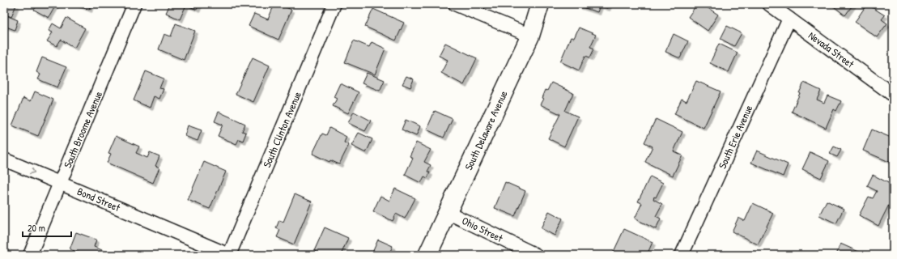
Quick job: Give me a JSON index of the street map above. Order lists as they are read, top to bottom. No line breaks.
{"streets":{"street":["Nevada Street","South Broome Avenue","South Clinton Avenue","South Delaware Avenue","South Erie Avenue","Bond Street","Ohio Street"]},"crossings":[["Nevada Street","South Erie Avenue"],["South Broome Avenue","Bond Street"],["South Clinton Avenue","Bond Street"],["South Delaware Avenue","Ohio Street"]],"scale_bar":"20 m"}
